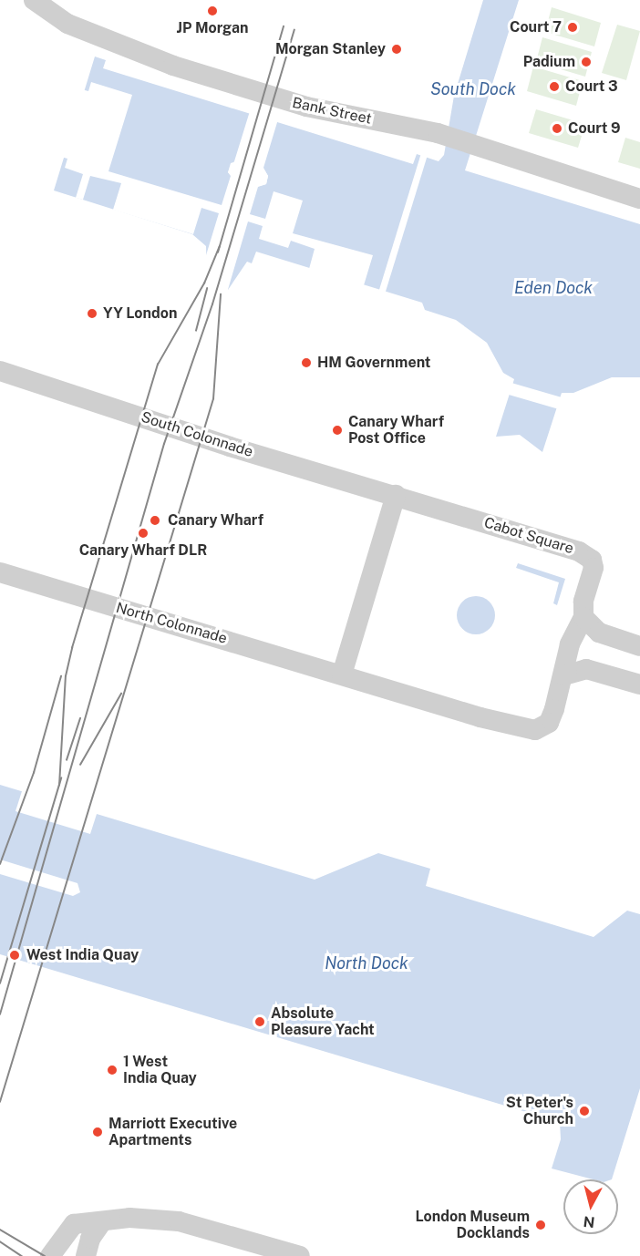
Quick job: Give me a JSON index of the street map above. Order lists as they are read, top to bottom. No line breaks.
{"streets":{"street":["Bank Street","South Colonnade","Cabot Square","North Colonnade"]},"crossings":[["South Colonnade","Cabot Square"],["Cabot Square","North Colonnade"]],"water":["South Dock","Eden Dock","North Dock"],"places":["JP Morgan","Court 7","Morgan Stanley","Padium","Court 3","Court 9","YY London","HM Government","Canary Wharf Post Office","Canary Wharf","Canary Wharf DLR","West India Quay","Absolute Pleasure Yacht","1 West India Quay","St Peter's Church","Marriott Executive Apartments","London Museum Docklands"],"north":"bottom"}
